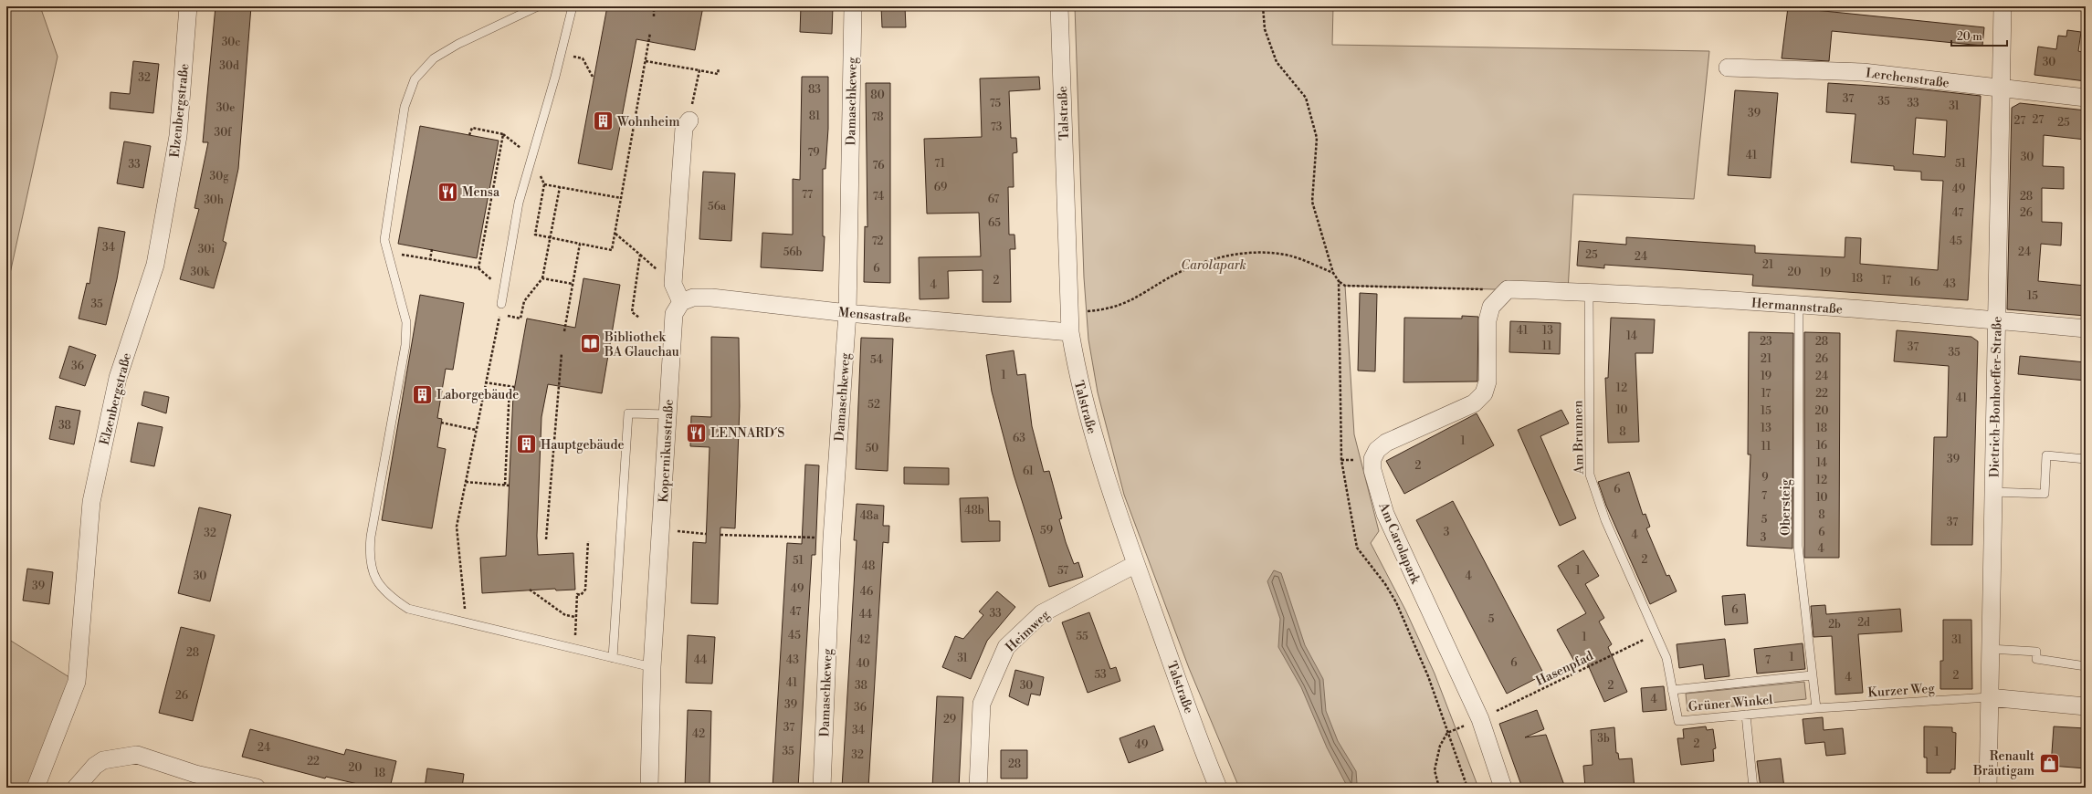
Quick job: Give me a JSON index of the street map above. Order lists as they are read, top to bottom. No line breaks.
{"streets":{"street":["Lerchenstraße","Damaschkeweg","Elzenbergstraße","Talstraße","Hermannstraße","Mensastraße","Dietrich-Bonhoeffer-Straße","Kopernikusstraße","Am Carolapark","Heimweg"],"lane":["Am Brunnen","Obersteig","Kurzer Weg","Grüner Winkel"],"path":["Hasenpfad"]},"crossings":[["Lerchenstraße","Dietrich-Bonhoeffer-Straße"],["Damaschkeweg","Mensastraße"],["Talstraße","Mensastraße"],["Talstraße","Heimweg"],["Hermannstraße","Dietrich-Bonhoeffer-Straße"],["Hermannstraße","Am Brunnen"],["Hermannstraße","Obersteig"],["Hermannstraße","Am Carolapark"],["Mensastraße","Kopernikusstraße"],["Dietrich-Bonhoeffer-Straße","Kurzer Weg"],["Am Brunnen","Hasenpfad"],["Am Brunnen","Grüner Winkel"],["Obersteig","Kurzer Weg"],["Obersteig","Grüner Winkel"],["Am Carolapark","Hasenpfad"],["Hasenpfad","Grüner Winkel"],["Kurzer Weg","Grüner Winkel"]],"parks":["Carolapark"],"places":{"building":["Wohnheim","Laborgebäude","Hauptgebäude"],"restaurant":["Mensa","LENNARD´S"],"library":["Bibliothek BA Glauchau"],"shop":["Renault Bräutigam"]},"house_numbers":["30c","30","30d","32","83","80","37","35","75","33","31","30e","39","81","78","27","27","25","73","30f","79","41","30","71","51","33","76","30g","69","49","77","74","28","67","30h","56a","47","26","65","72","45","34","30i","56b","24","25","24","21","6","30k","20","19","18","2","17","16","43","4","15","35","41","13","14","23","28","11","37","35","21","26","54","36","1","19","24","12","17","22","41","52","10","15","20","38","13","18","8","63","1","16","11","50","39","14","2","61","9","12","6","7","10","48b","8","48a","5","37","59","3","6","32","4","3","4","2","51","48","57","1","30","4","39","49","46","6","47","33","44","5","2d","2b","45","55","1","42","31","28","1","31","44","43","7","6","40","53","2","4","41","38","30","2","26","4","39","36","29","37","34","42","3b","2","49","24","35","1","32","22","28","20","18"],"scale_bar":"20 m"}
